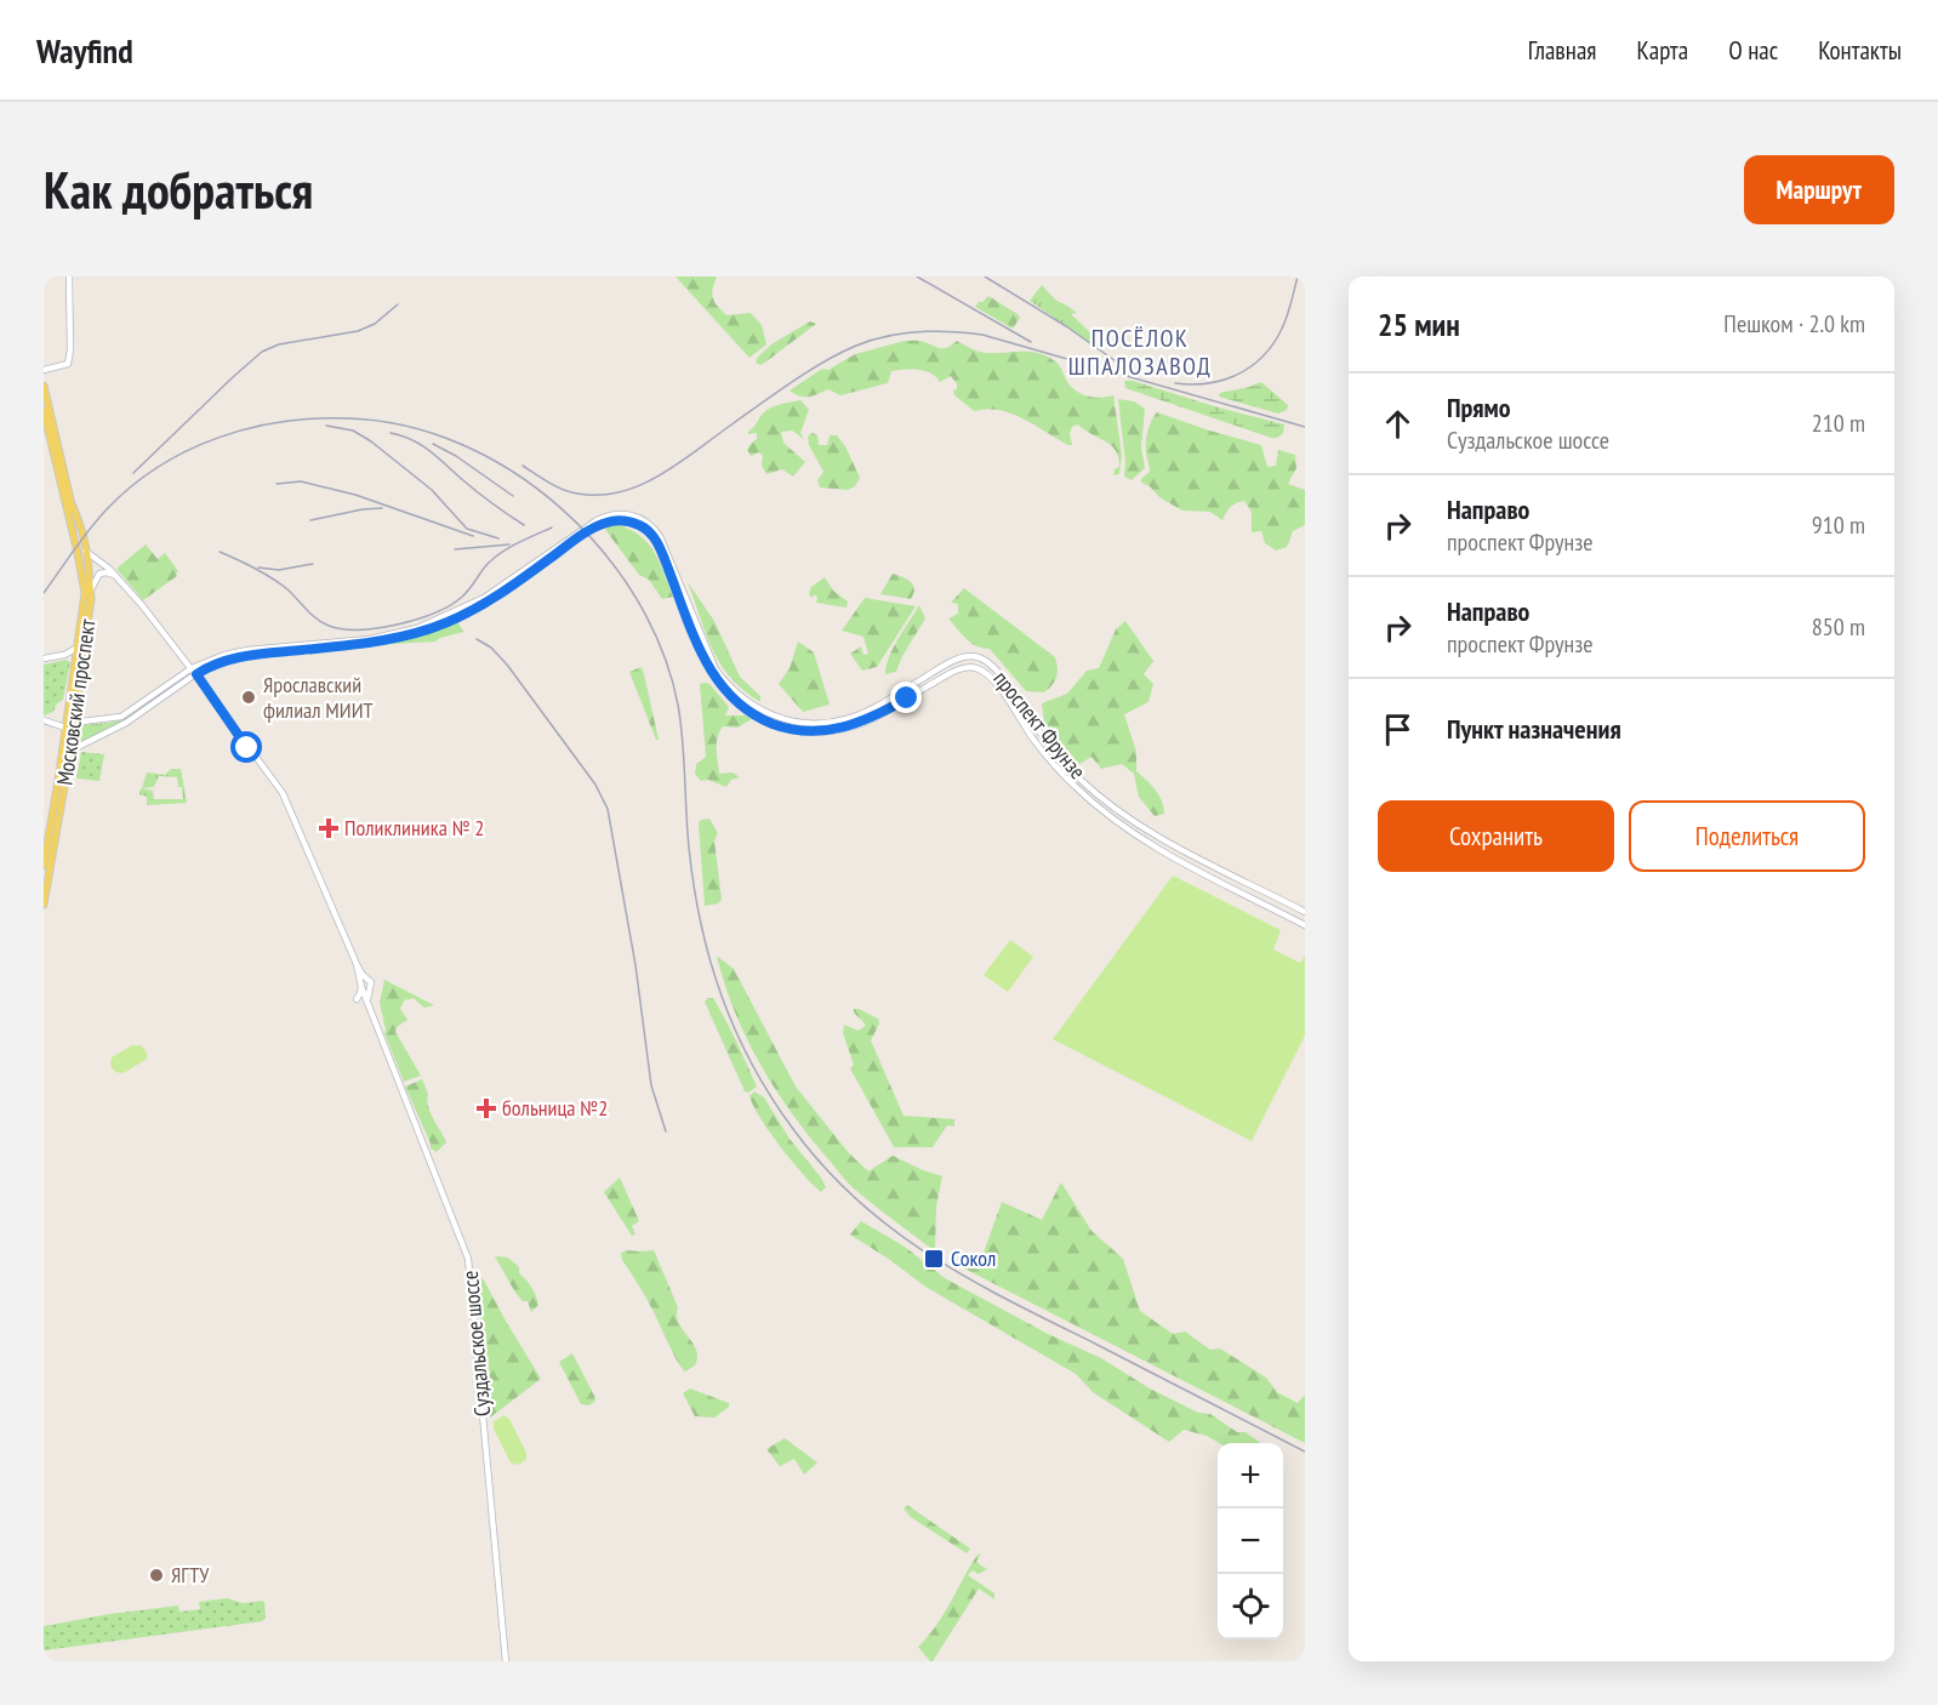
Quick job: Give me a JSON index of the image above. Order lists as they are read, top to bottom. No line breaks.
{"streets":{"main road":["Московский проспект","проспект Фрунзе","Суздальское шоссе"]},"crossings":[["Московский проспект","проспект Фрунзе"],["Московский проспект","Суздальское шоссе"],["проспект Фрунзе","Суздальское шоссе"]],"districts":["ПОСЁЛОК ШПАЛОЗАВОД"],"places":{"other":["Ярославский филиал МИИТ","ЯГТУ"],"health":["Поликлиника № 2","больница №2"],"transit":["Сокол"]},"page":{"header":"Wayfind","nav":["Главная","Карта","О нас","Контакты"],"buttons":["Маршрут",["Сохранить","Поделиться"]],"title":"Как добраться","heading":["25 мин","Пешком · 2.0 km"],"list":[["Прямо","Суздальское шоссе","210 m"],["Направо","проспект Фрунзе","910 m"],["Направо","проспект Фрунзе","850 m"],"Пункт назначения"],"map_buttons":["+","−"]}}
